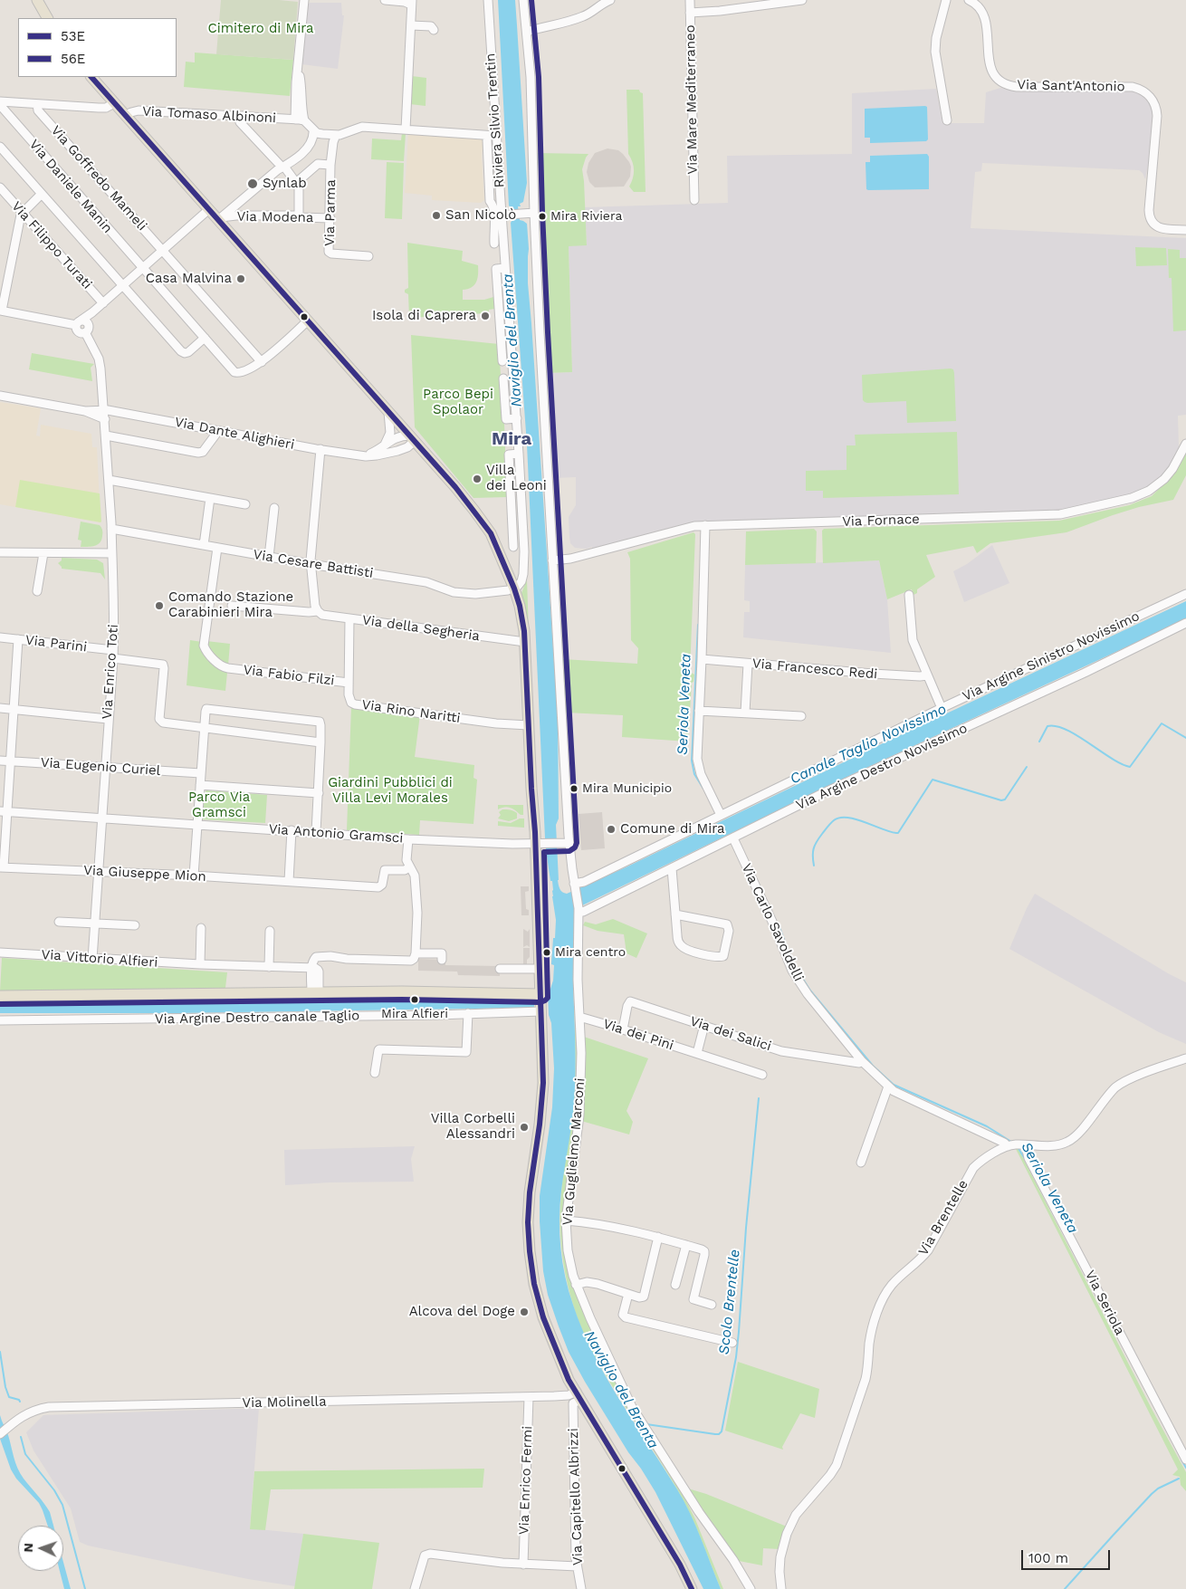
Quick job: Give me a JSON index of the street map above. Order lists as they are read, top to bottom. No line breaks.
{"streets":{"street":["Via Sant'Antonio","Via Mare Mediterraneo","Via Tomaso Albinoni","Riviera Silvio Trentin","Via Goffredo Mameli","Via Daniele Manin","Via Parma","Via Modena","Via Filippo Turati","Via Dante Alighieri","Via Fornace","Via Cesare Battisti","Via della Segheria","Via Parini","Via Argine Sinistro Novissimo","Via Francesco Redi","Via Enrico Toti","Via Fabio Filzi","Via Rino Naritti","Via Eugenio Curiel","Via Argine Destro Novissimo","Via Antonio Gramsci","Via Giuseppe Mion","Via Carlo Savoldelli","Via Vittorio Alfieri","Via Argine Destro canale Taglio","Via dei Salici","Via dei Pini","Via Guglielmo Marconi","Via Brentelle","Via Seriola","Via Molinella","Via Enrico Fermi","Via Capitello Albrizzi"]},"crossings":[["Via Goffredo Mameli","Via Daniele Manin"],["Via Parma","Via Modena"],["Via Dante Alighieri","Via Enrico Toti"],["Via Fornace","Via Guglielmo Marconi"],["Via Cesare Battisti","Via Enrico Toti"],["Via Cesare Battisti","Via Fabio Filzi"],["Via della Segheria","Via Rino Naritti"],["Via Parini","Via Enrico Toti"],["Via Argine Sinistro Novissimo","Via Guglielmo Marconi"],["Via Enrico Toti","Via Eugenio Curiel"],["Via Enrico Toti","Via Antonio Gramsci"],["Via Enrico Toti","Via Giuseppe Mion"],["Via Enrico Toti","Via Vittorio Alfieri"],["Via Fabio Filzi","Via Rino Naritti"],["Via Argine Destro Novissimo","Via Carlo Savoldelli"],["Via Argine Destro Novissimo","Via Guglielmo Marconi"],["Via Antonio Gramsci","Via Guglielmo Marconi"],["Via Carlo Savoldelli","Via dei Salici"],["Via Carlo Savoldelli","Via Brentelle"],["Via Carlo Savoldelli","Via Seriola"],["Via dei Salici","Via dei Pini"],["Via dei Pini","Via Guglielmo Marconi"],["Via Brentelle","Via Seriola"],["Via Molinella","Via Enrico Fermi"],["Via Molinella","Via Capitello Albrizzi"]],"districts":["Mira"],"water":["Naviglio del Brenta","Seriola Veneta","Canale Taglio Novissimo","Scolo Brentelle"],"parks":["Cimitero di Mira","Parco Bepi Spolaor","Giardini Pubblici di Villa Levi Morales","Parco Via Gramsci"],"places":["Synlab","San Nicolò","Mira Riviera","Casa Malvina","Isola di Caprera","Villa dei Leoni","Comando Stazione Carabinieri Mira","Mira Municipio","Comune di Mira","Mira centro","Mira Alfieri","Villa Corbelli Alessandri","Alcova del Doge"],"lines":["transit line 56E","transit line 53E"],"legend":["53E","56E"],"scale_bar":"100 m","north":"left"}
